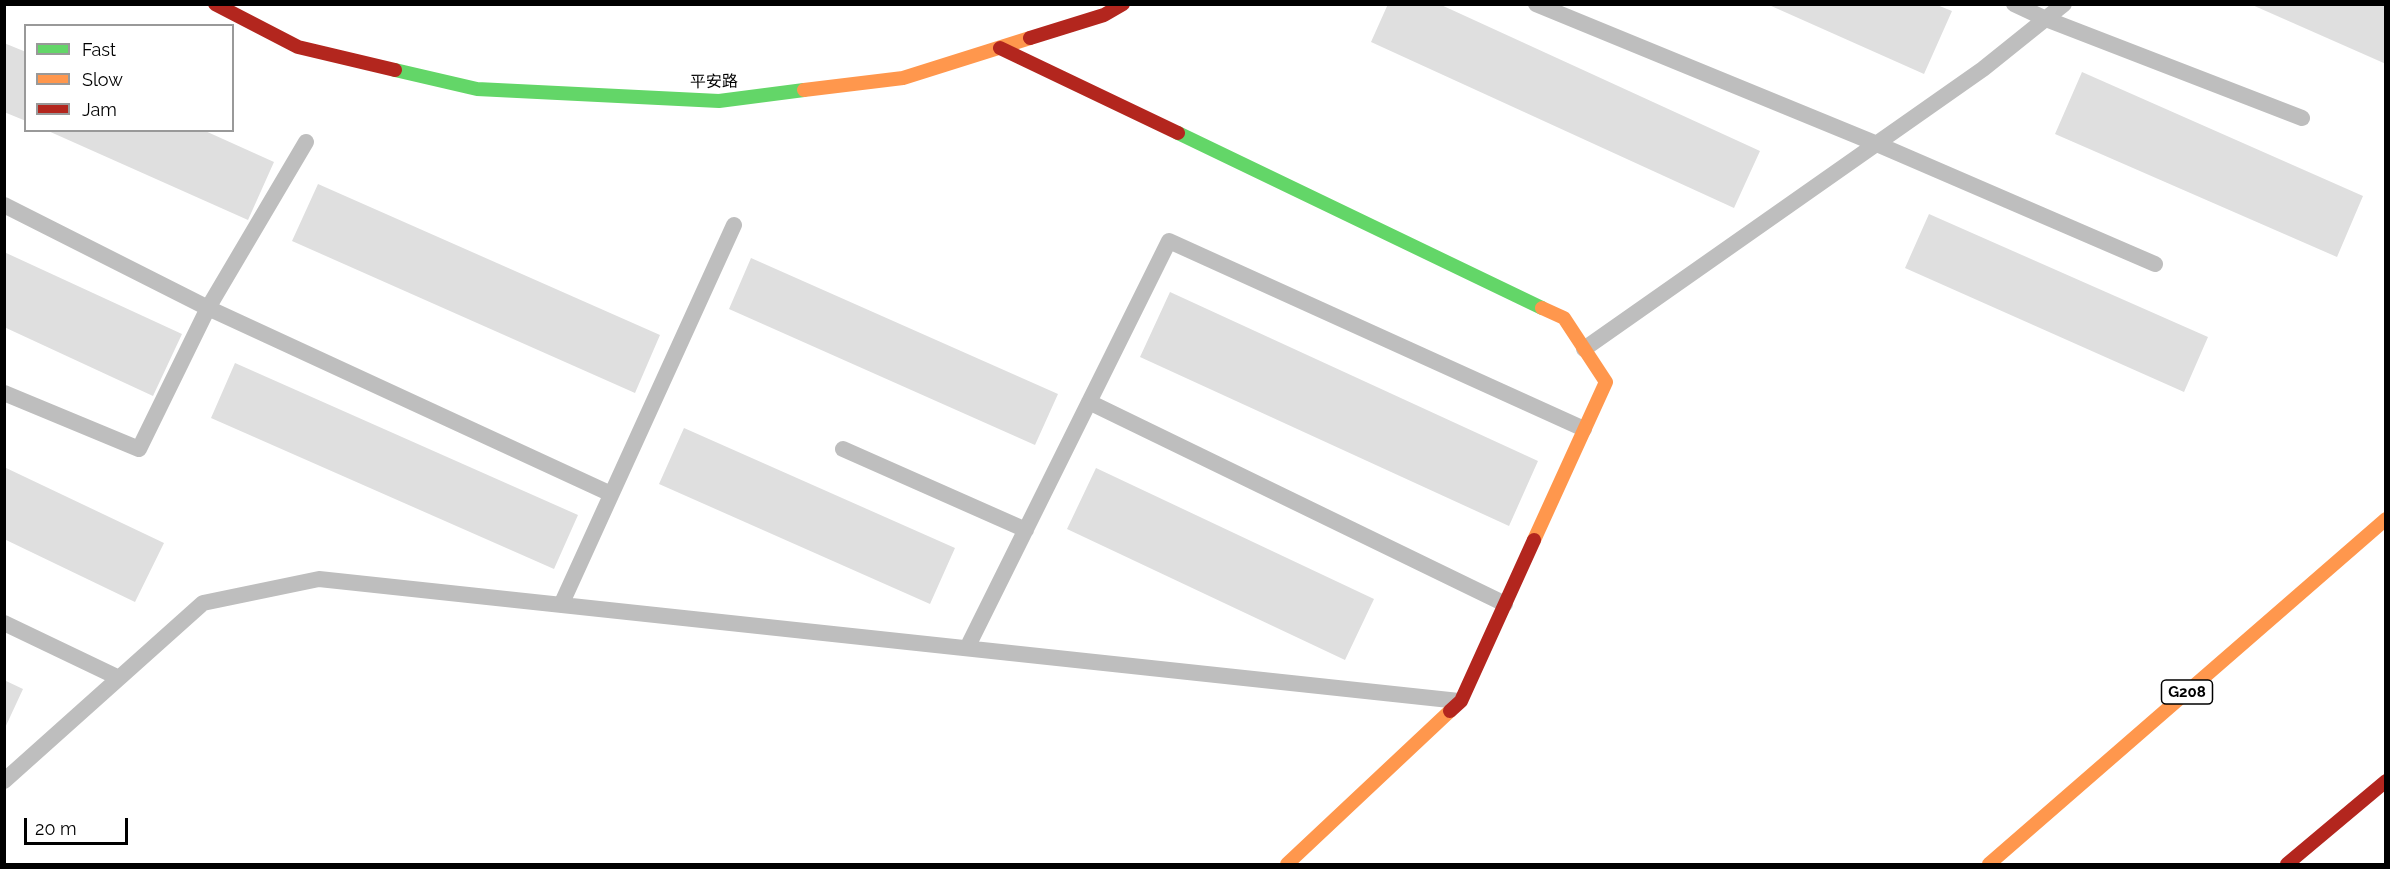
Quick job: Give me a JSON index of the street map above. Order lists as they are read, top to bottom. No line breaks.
{"streets":{"main road":["平安路","G208"]},"legend":["Fast","Slow","Jam"],"scale_bar":"20 m"}
